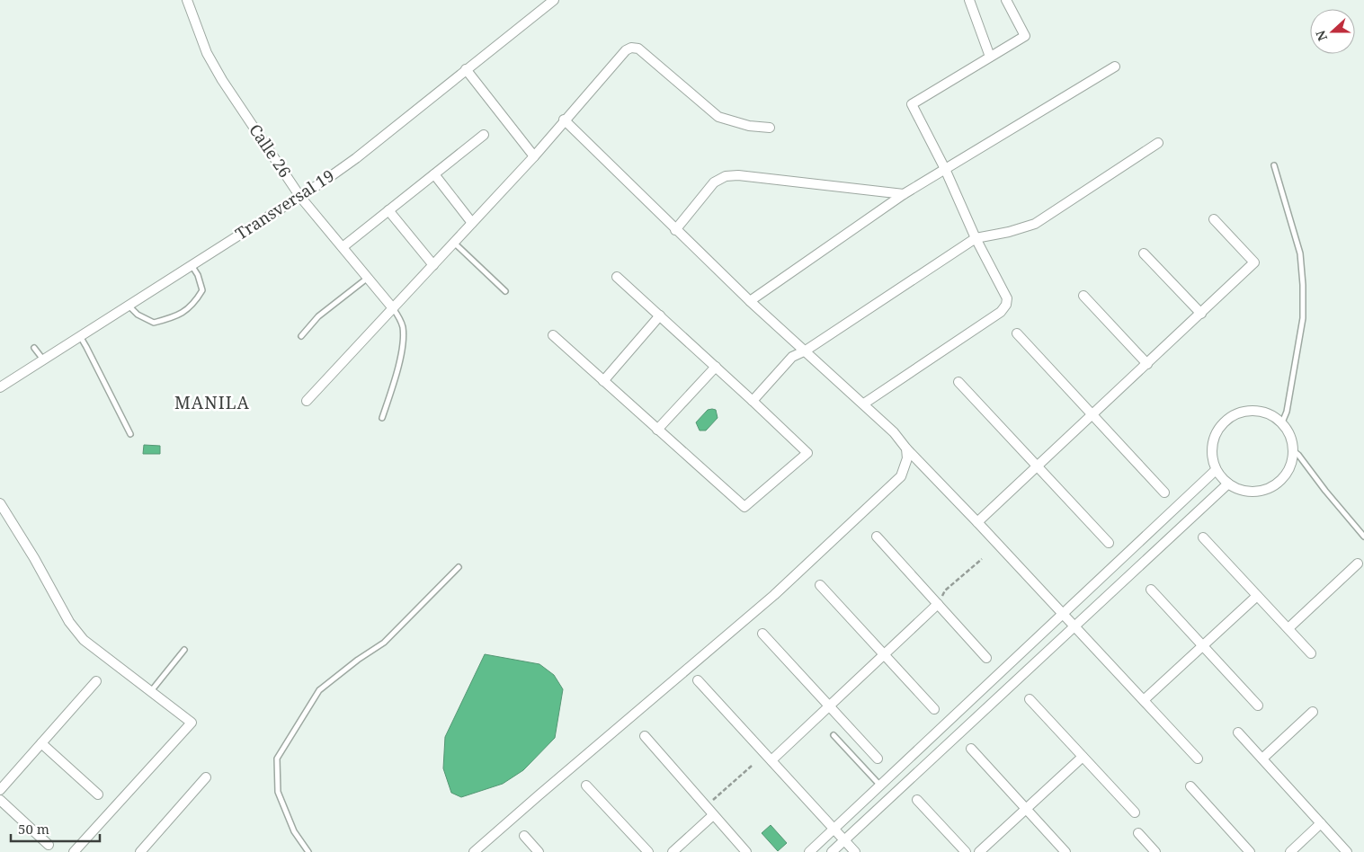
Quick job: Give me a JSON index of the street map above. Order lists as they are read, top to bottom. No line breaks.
{"streets":{"street":["Calle 26","Transversal 19"]},"crossings":[["Calle 26","Transversal 19"]],"districts":["MANILA"],"scale_bar":"50 m","north":"left"}
